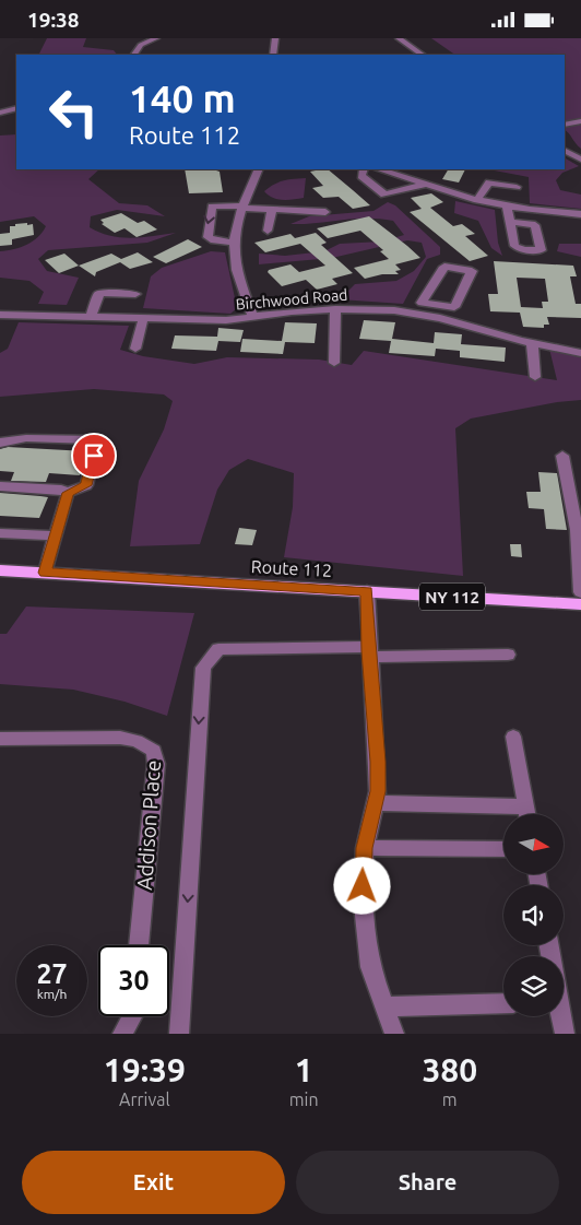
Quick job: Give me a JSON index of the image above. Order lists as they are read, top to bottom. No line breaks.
{"streets":{"main road":["Route 112","NY 112"],"street":["Birchwood Road","Addison Place"]},"north":"right","page":{"status":"19:38","turn":["140 m","Route 112"],"speed":"27 km/h","limit":"30","eta":["19:39","Arrival","1","min","380","m"],"buttons":["Exit","Share"]}}
